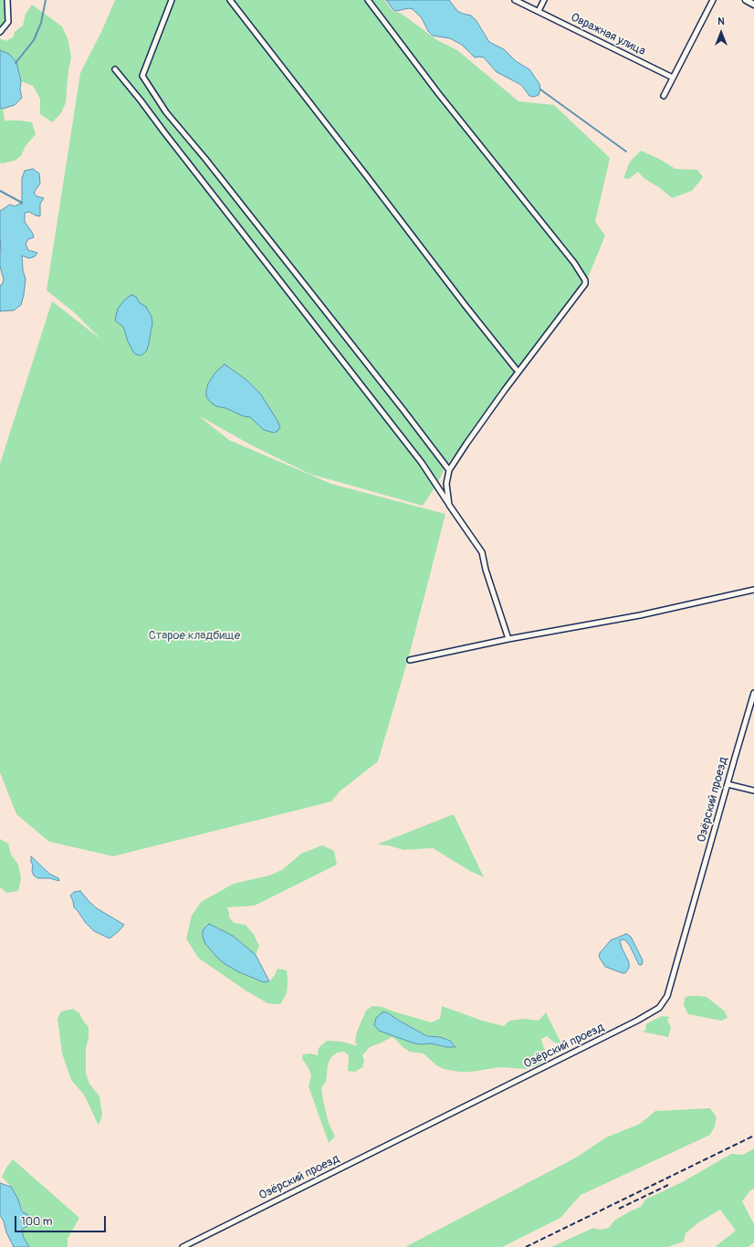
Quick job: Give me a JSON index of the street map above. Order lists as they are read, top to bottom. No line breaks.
{"streets":{"street":["Овражная улица","Озёрский проезд"]},"parks":["Старое кладбище"],"scale_bar":"100 m","north":"top"}
